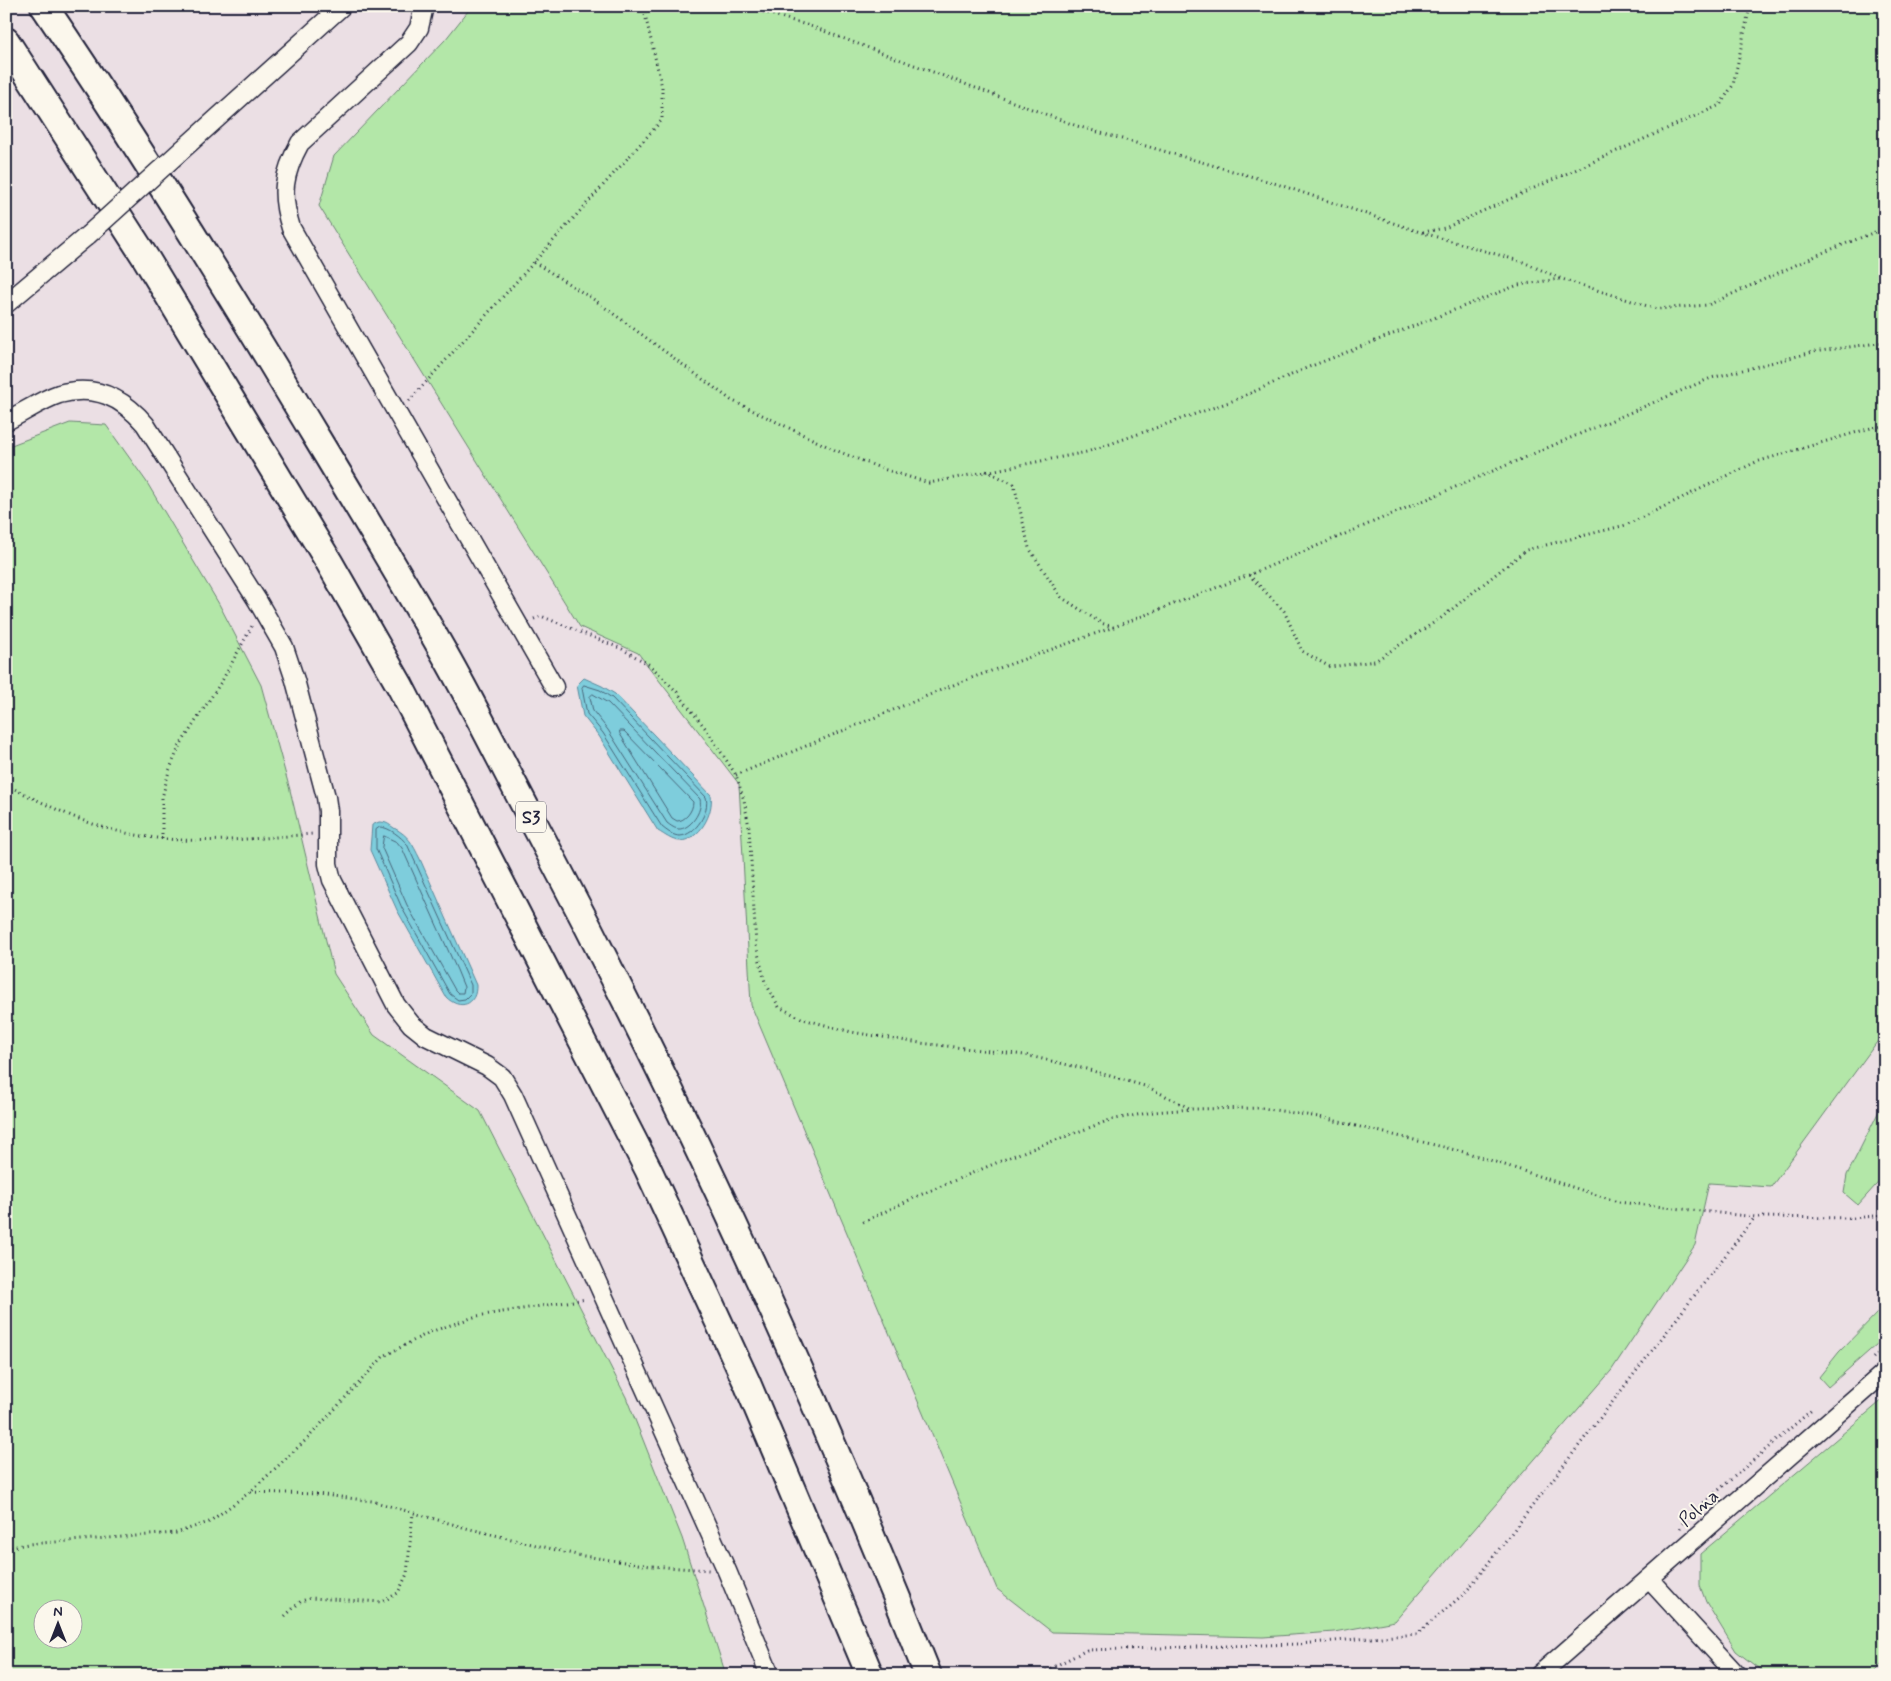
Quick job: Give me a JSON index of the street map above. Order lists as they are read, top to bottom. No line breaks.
{"streets":{"highway":["S3"],"street":["Polna"]},"north":"top"}
